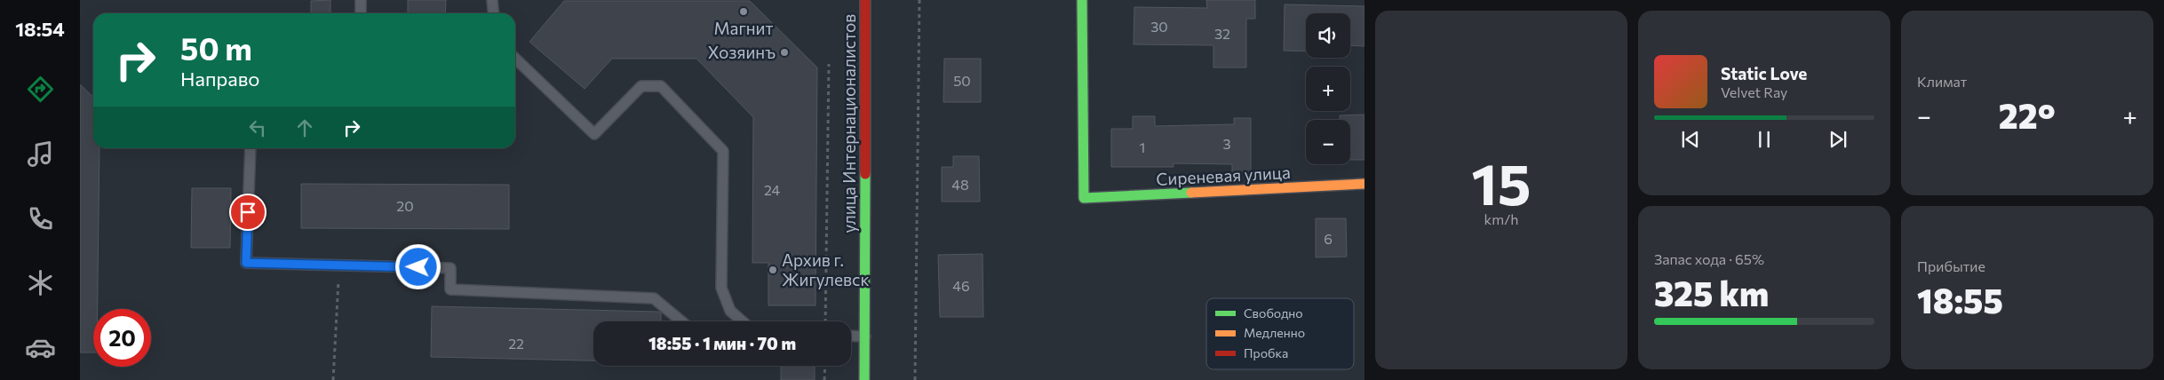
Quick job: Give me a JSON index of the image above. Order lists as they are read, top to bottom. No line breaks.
{"streets":{"street":["улица Интернационалистов","Сиреневая улица"]},"places":["Магнит","Хозяинъ","Архив г. Жигулевск"],"house_numbers":["30","32","50","3","1","48","24","20","6","46","22"],"legend":["Свободно","Медленно","Пробка"],"page":{"tabs":"18:54","tile":[["15","km/h"],"Климат",["Запас хода · 65%","325 km"],["Прибытие","18:55"]],"map_buttons":["+","−"],"turn":["50 m","Направо"],"song":["Static Love","Velvet Ray"],"heat":["−","22°","+"],"limit":"20","trip":"18:55 · 1 мин · 70 m"}}
